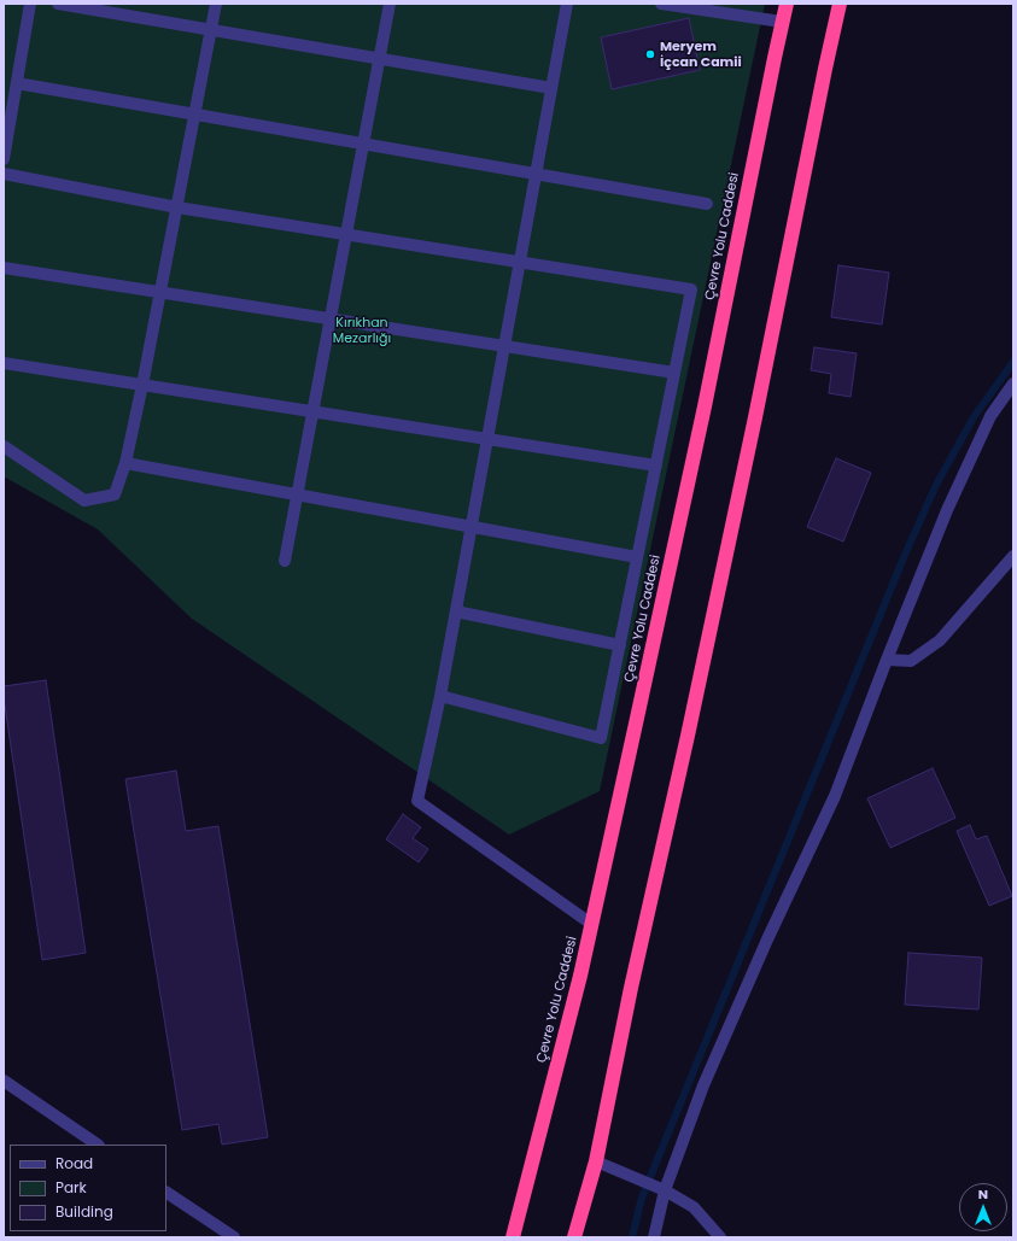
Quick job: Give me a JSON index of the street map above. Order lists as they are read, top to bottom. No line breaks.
{"streets":{"highway":["Çevre Yolu Caddesi"]},"parks":["Kırıkhan Mezarlığı"],"places":["Meryem İçcan Camii"],"legend":["Road","Park","Building"],"north":"top"}
